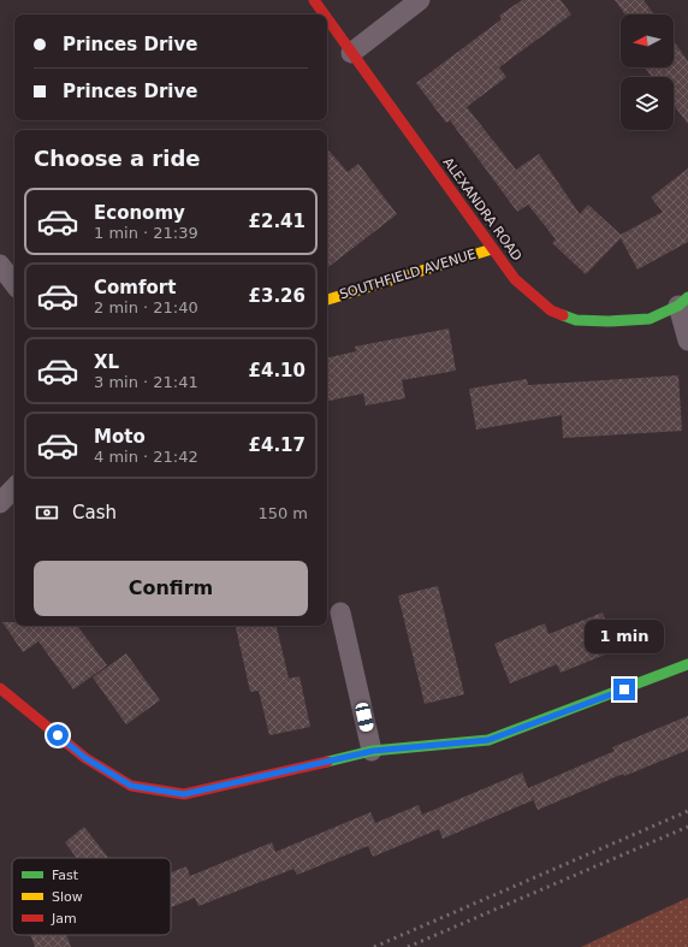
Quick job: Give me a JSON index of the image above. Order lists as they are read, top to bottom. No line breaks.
{"streets":{"street":["ALEXANDRA ROAD","SOUTHFIELD AVENUE"]},"crossings":[["ALEXANDRA ROAD","SOUTHFIELD AVENUE"]],"legend":["Fast","Slow","Jam"],"north":"left","page":{"banner":["Princes Drive","Princes Drive"],"heading":"Choose a ride","list":[{"name":"Economy","note":"1 min · 21:39","value":"£2.41"},{"name":"Comfort","note":"2 min · 21:40","value":"£3.26"},{"name":"XL","note":"3 min · 21:41","value":"£4.10"},{"name":"Moto","note":"4 min · 21:42","value":"£4.17"}],"pay":["Cash","150 m"],"buttons":"Confirm","bubble":"1 min"}}
